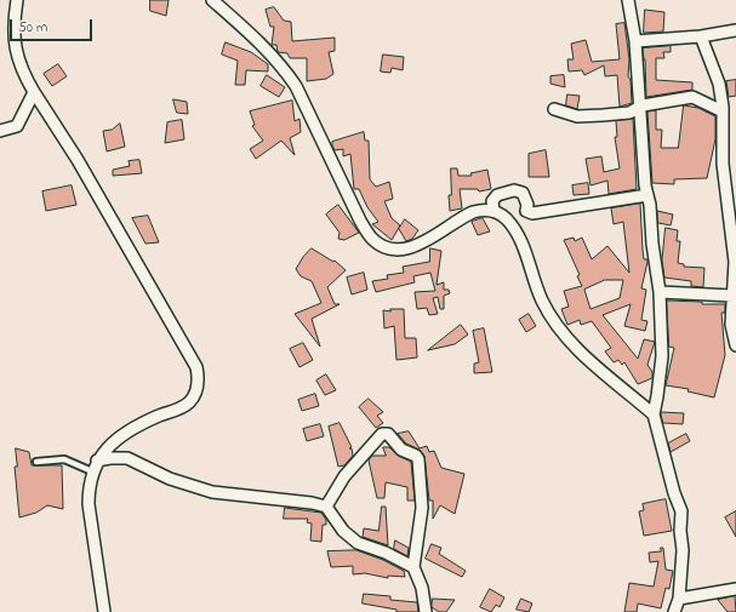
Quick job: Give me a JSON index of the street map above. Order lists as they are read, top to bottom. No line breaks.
{"scale_bar":"50 m"}
